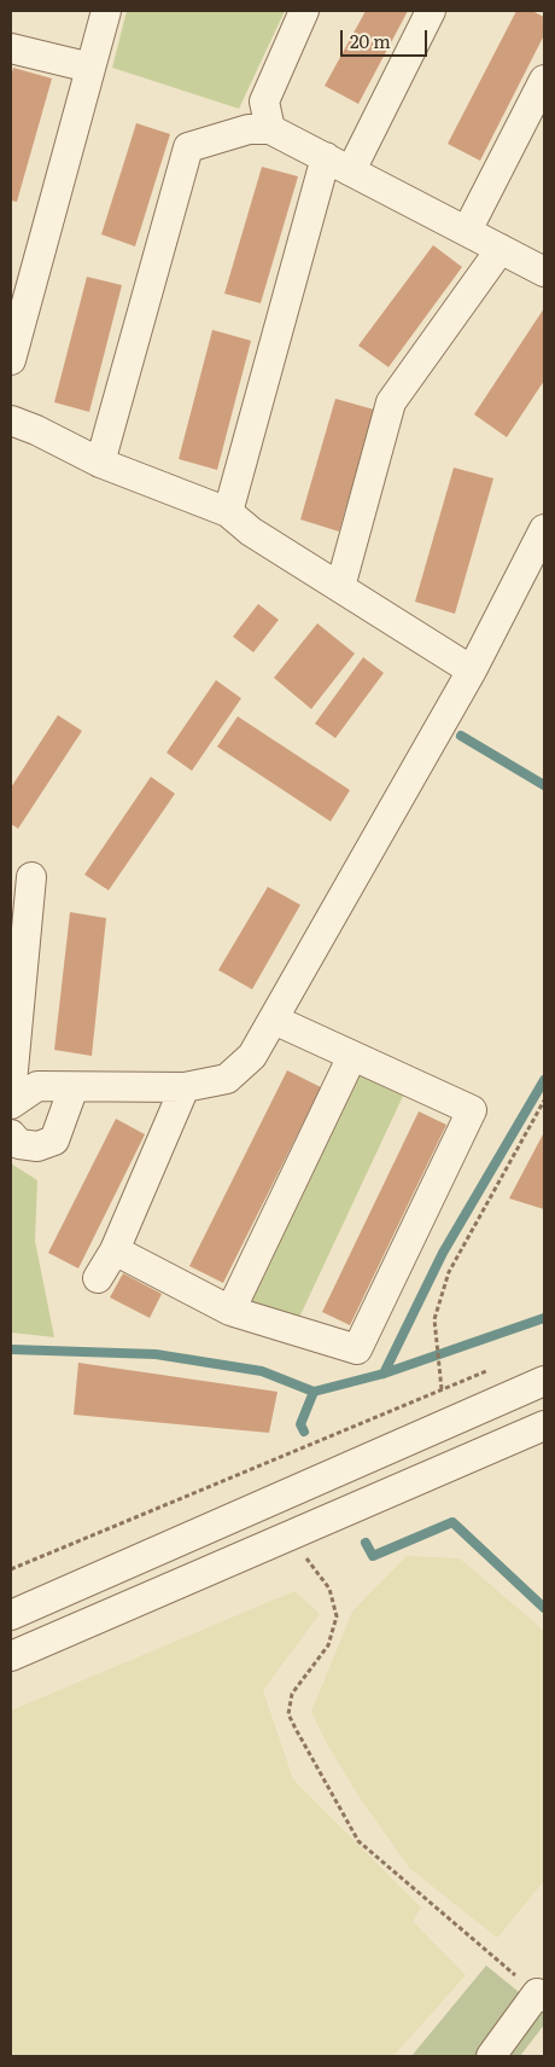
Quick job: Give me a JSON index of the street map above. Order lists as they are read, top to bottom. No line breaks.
{"scale_bar":"20 m"}
